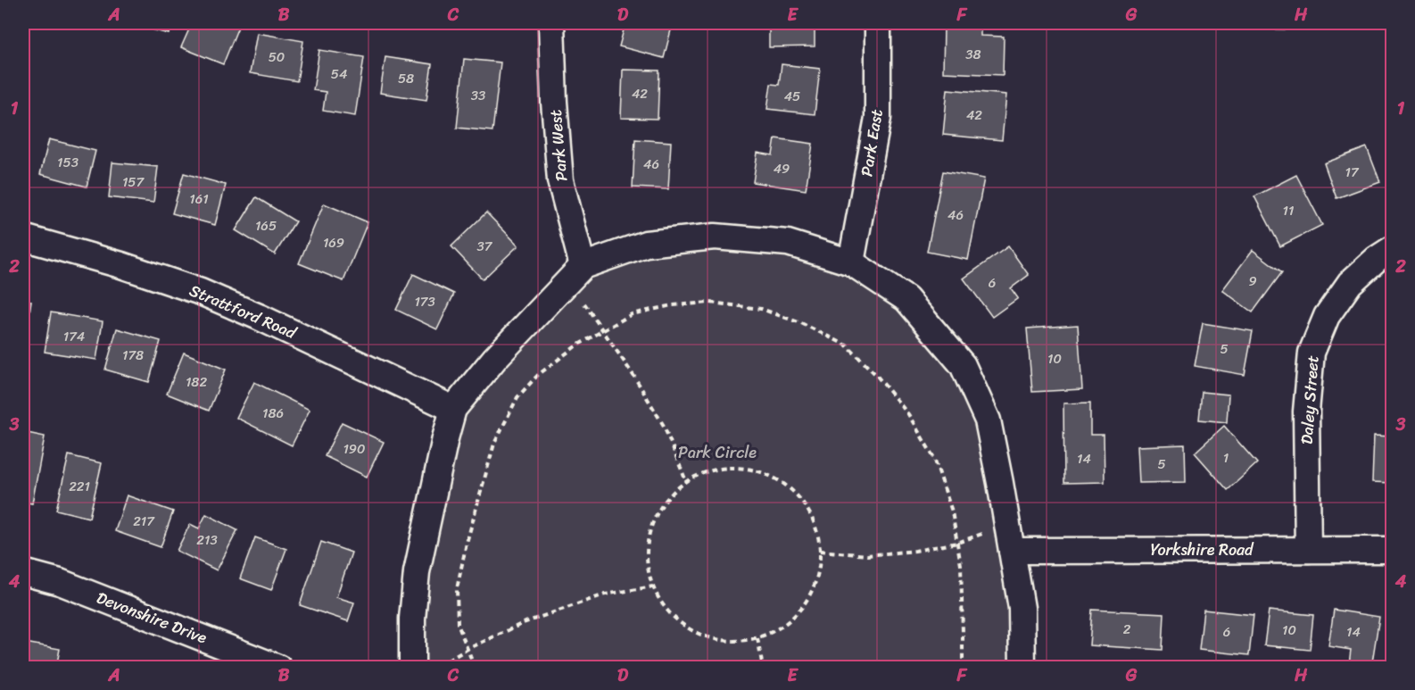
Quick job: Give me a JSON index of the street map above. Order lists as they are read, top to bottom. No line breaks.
{"streets":{"street":["Park East","Park West","Strattford Road","Daley Street","Yorkshire Road","Devonshire Drive"]},"crossings":[["Daley Street","Yorkshire Road"]],"parks":["Park Circle"],"house_numbers":["38","50","54","58","42","33","45","42","153","46","49","17","157","161","11","46","165","169","37","9","6","173","174","5","178","10","182","186","190","1","14","5","221","217","213","2","10","6","14"],"grid":{"columns":["A","B","C","D","E","F","G","H"],"rows":["1","2","3","4"]}}
